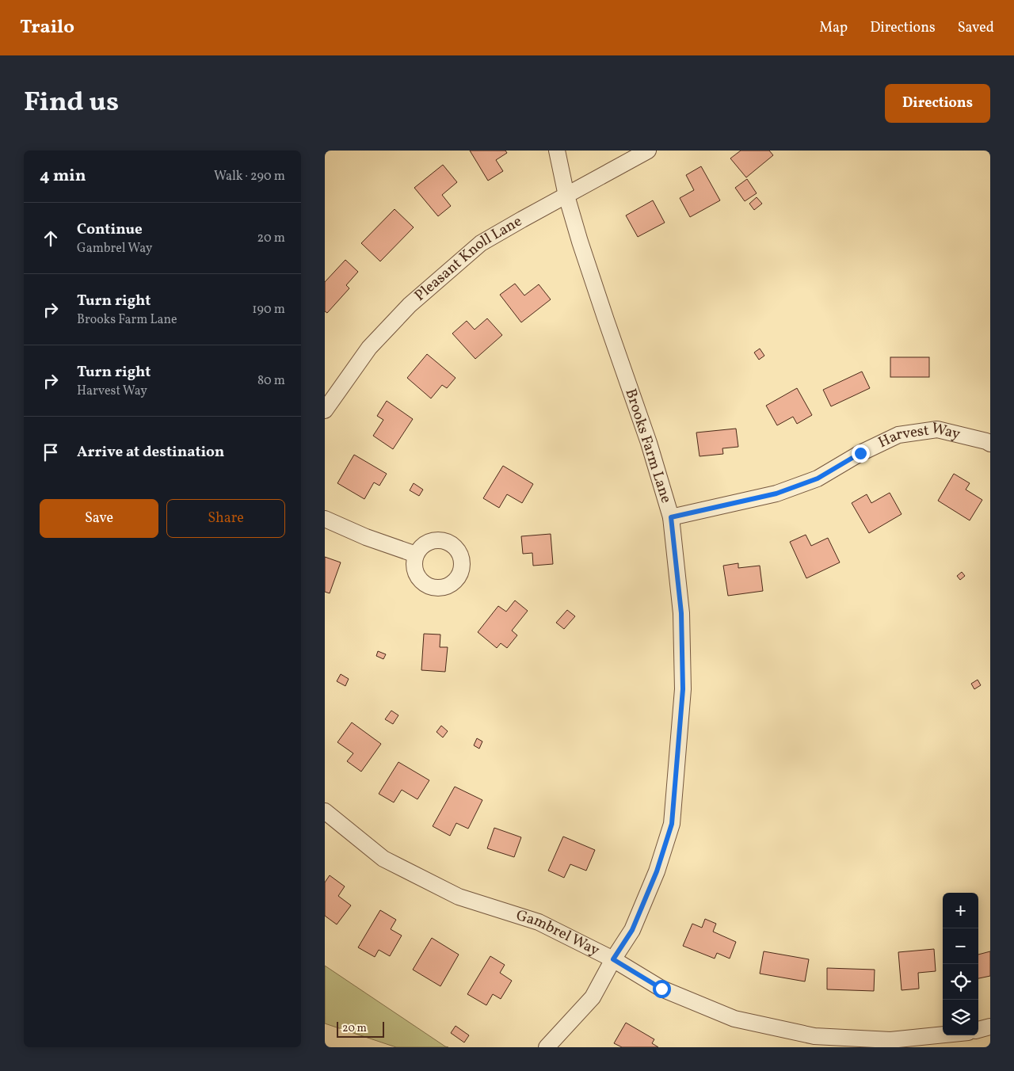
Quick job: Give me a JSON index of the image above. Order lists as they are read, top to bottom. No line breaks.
{"streets":{"street":["Pleasant Knoll Lane","Harvest Way","Brooks Farm Lane","Gambrel Way"]},"crossings":[["Pleasant Knoll Lane","Brooks Farm Lane"],["Harvest Way","Brooks Farm Lane"],["Brooks Farm Lane","Gambrel Way"]],"scale_bar":"20 m","page":{"header":"Trailo","nav":["Map","Directions","Saved"],"title":"Find us","buttons":["Directions",["Save","Share"]],"heading":["4 min","Walk · 290 m"],"list":[["Continue","Gambrel Way","20 m"],["Turn right","Brooks Farm Lane","190 m"],["Turn right","Harvest Way","80 m"],"Arrive at destination"],"map_buttons":["+","−"],"scale":"20 m"}}
